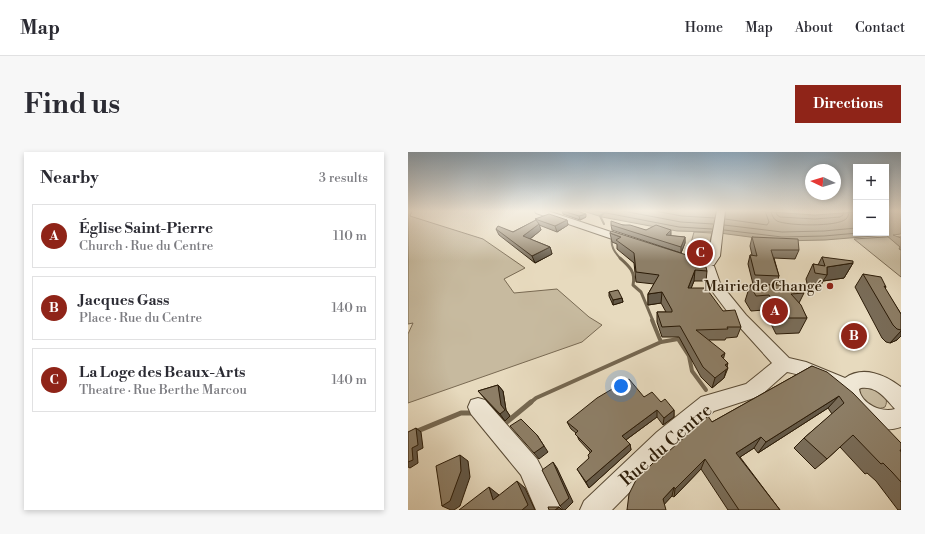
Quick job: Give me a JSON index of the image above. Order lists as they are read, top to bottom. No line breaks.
{"streets":{"street":["Rue du Centre"]},"places":["Mairie de Changé"],"north":"left","page":{"header":"Map","nav":["Home","Map","About","Contact"],"buttons":"Directions","title":"Find us","heading":["Nearby","3 results"],"map_buttons":["+","−"],"list":[{"mark":"A","name":"Église Saint-Pierre","note":"Church · Rue du Centre","value":"110 m"},{"mark":"B","name":"Jacques Gass","note":"Place · Rue du Centre","value":"140 m"},{"mark":"C","name":"La Loge des Beaux-Arts","note":"Theatre · Rue Berthe Marcou","value":"140 m"}],"pins":["C","A","B"]}}
